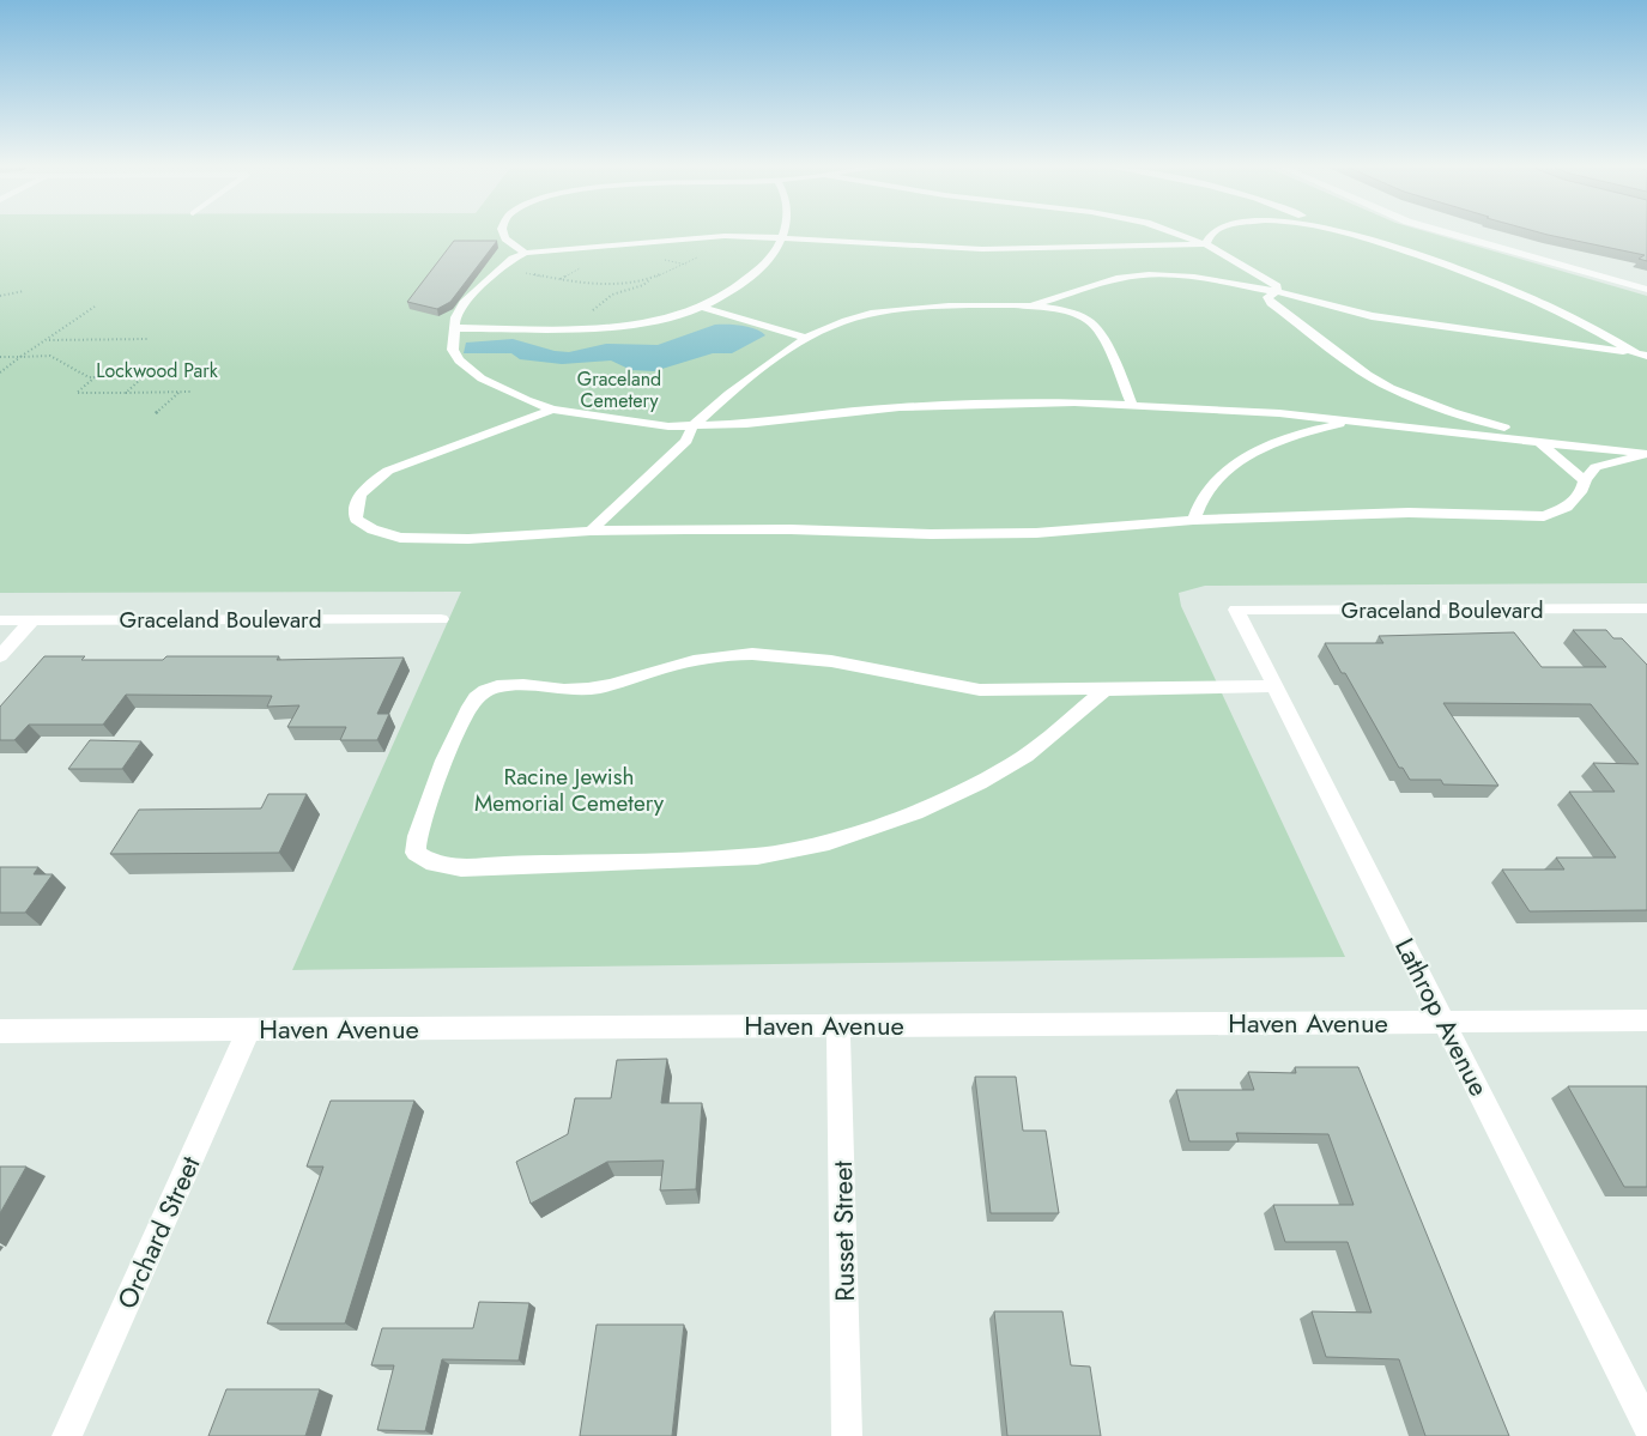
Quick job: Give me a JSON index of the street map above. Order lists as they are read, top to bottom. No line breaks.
{"streets":{"street":["Graceland Boulevard","Lathrop Avenue","Haven Avenue","Russet Street","Orchard Street"]},"crossings":[["Graceland Boulevard","Lathrop Avenue"],["Lathrop Avenue","Haven Avenue"],["Haven Avenue","Russet Street"],["Haven Avenue","Orchard Street"]],"parks":["Lockwood Park","Graceland Cemetery","Racine Jewish Memorial Cemetery"]}
